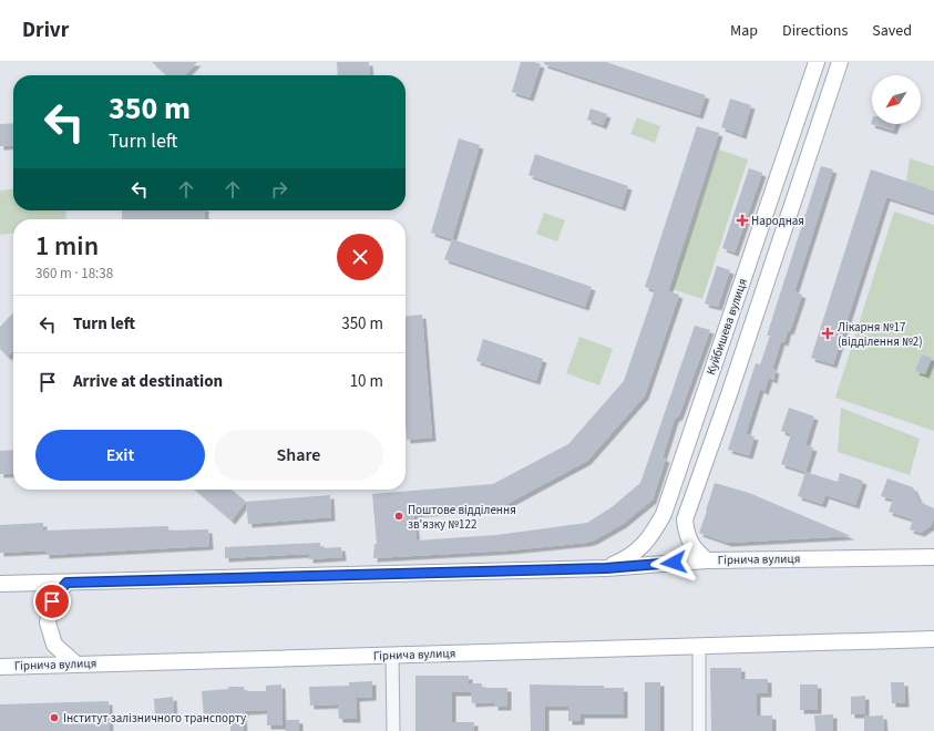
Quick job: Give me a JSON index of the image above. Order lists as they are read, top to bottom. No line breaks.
{"streets":{"main road":["Куйбишева вулиця","Гірнича вулиця"]},"crossings":[["Куйбишева вулиця","Гірнича вулиця"]],"places":{"health":["Народная","Лікарня №17 (відділення №2)"],"other":["Поштове відділення зв'язку №122","Інститут залізничного транспорту"]},"north":"bottom left","page":{"header":"Drivr","nav":["Map","Directions","Saved"],"turn":["350 m","Turn left"],"heading":["1 min","360 m · 18:38"],"list":[{"name":"Turn left","value":"350 m"},{"name":"Arrive at destination","value":"10 m"}],"buttons":["Exit","Share"]}}
